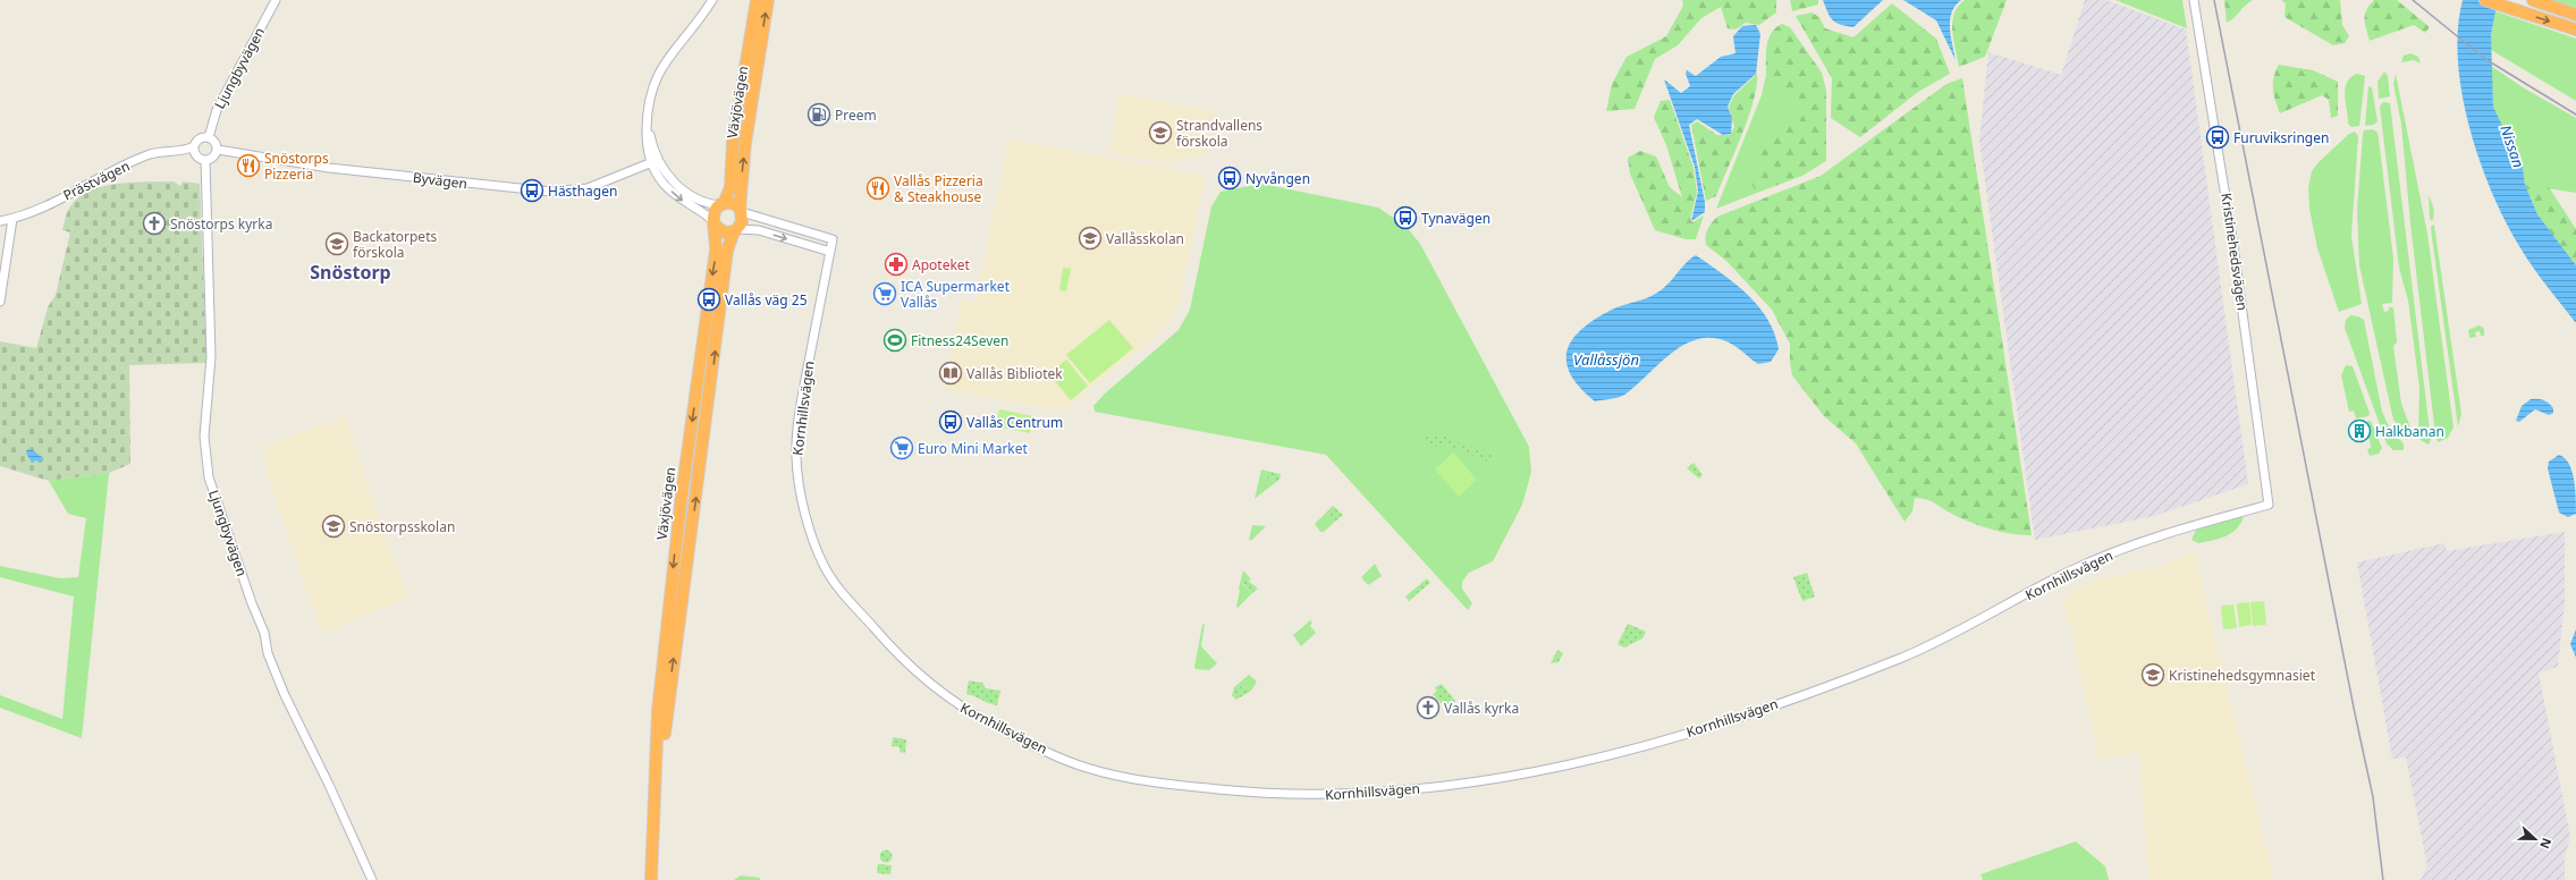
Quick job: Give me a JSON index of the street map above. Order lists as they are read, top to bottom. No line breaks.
{"streets":{"highway":["Växjövägen"],"street":["Ljungbyvägen","Prästvägen","Byvägen","Kristinehedsvägen","Kornhillsvägen"]},"crossings":[["Ljungbyvägen","Prästvägen"],["Ljungbyvägen","Byvägen"],["Växjövägen","Kornhillsvägen"],["Prästvägen","Byvägen"],["Kristinehedsvägen","Kornhillsvägen"]],"districts":["Snöstorp"],"water":["Nissan","Vallåssjön"],"places":{"fuel station":["Preem"],"school or university":["Strandvallens förskola","Vallåsskolan","Backatorpets förskola","Snöstorpsskolan","Kristinehedsgymnasiet"],"bus stop":["Furuviksringen","Nyvången","Hästhagen","Tynavägen","Vallås väg 25","Vallås Centrum"],"restaurant":["Snöstorps Pizzeria","Vallås Pizzeria & Steakhouse"],"church":["Snöstorps kyrka","Vallås kyrka"],"pharmacy":["Apoteket"],"supermarket":["ICA Supermarket Vallås","Euro Mini Market"],"sports":["Fitness24Seven"],"library":["Vallås Bibliotek"],"building":["Halkbanan"]},"north":"right"}
